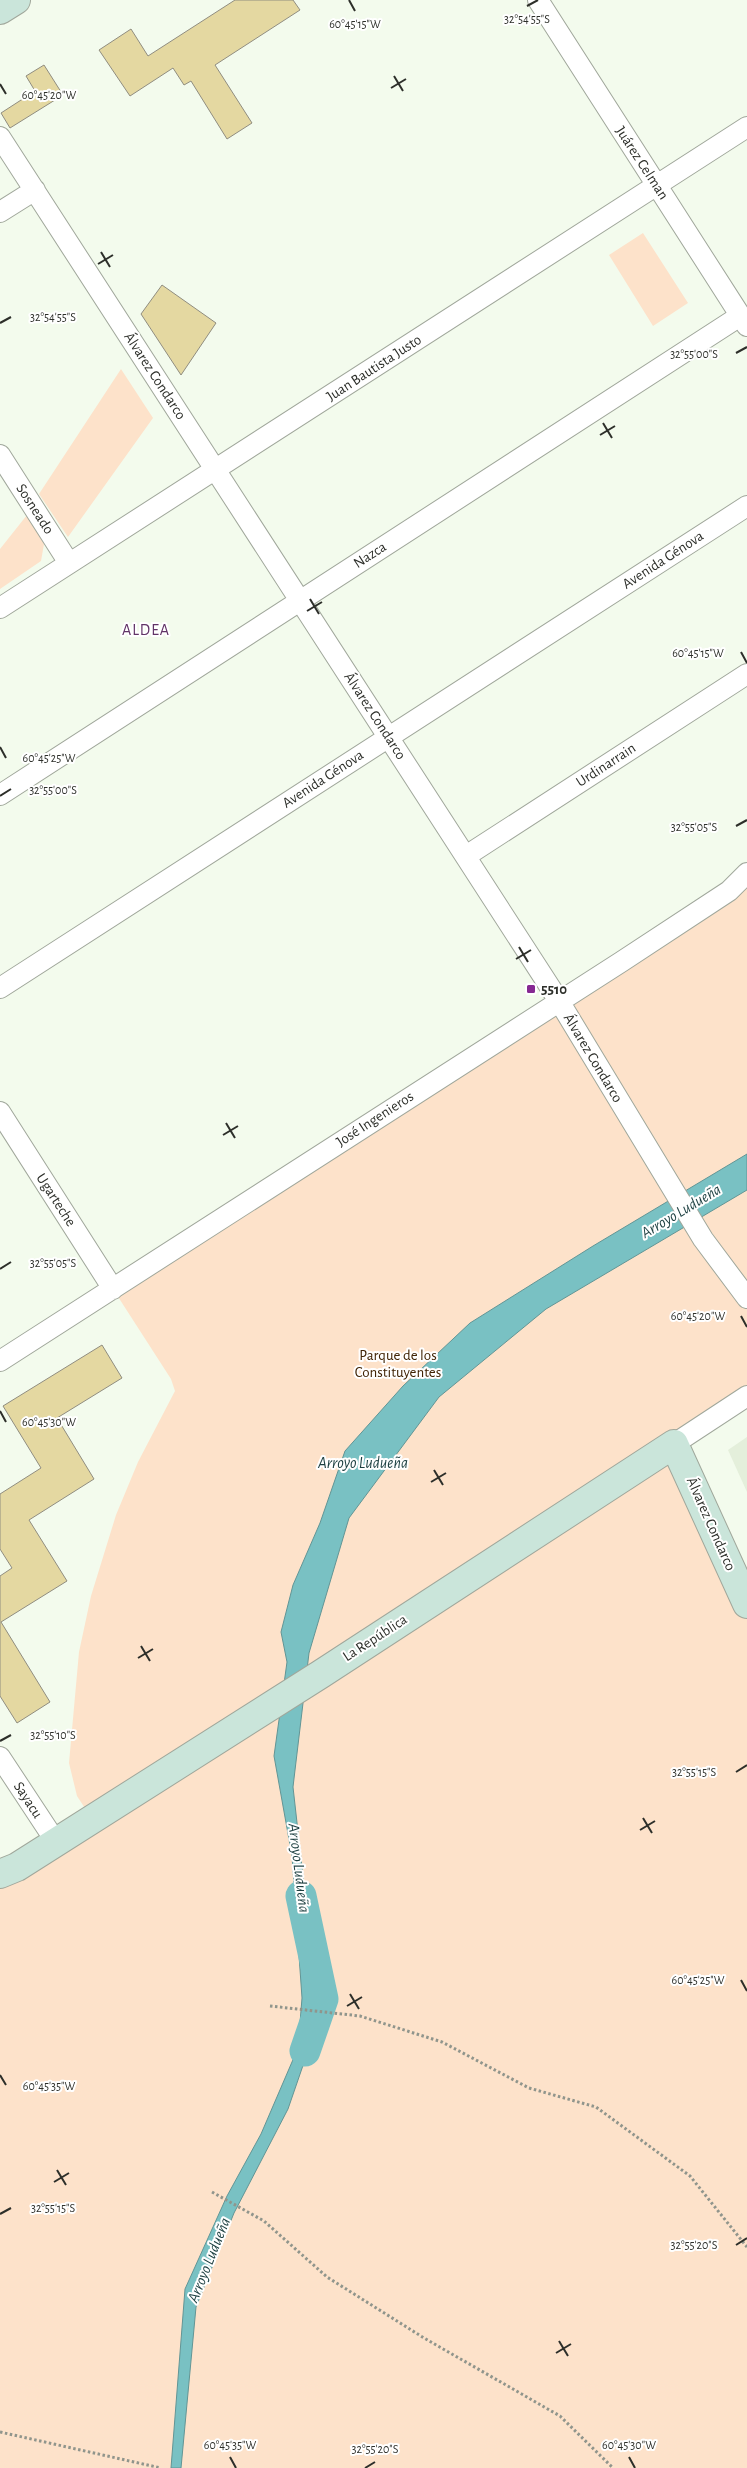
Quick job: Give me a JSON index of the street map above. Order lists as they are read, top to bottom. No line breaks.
{"streets":{"main road":["Álvarez Condarco","La República"],"street":["Juárez Celman","Juan Bautista Justo","Sosneado","Nazca","Avenida Génova","Urdinarrain","José Ingenieros","Ugarteche","Sayacu"]},"crossings":[["Juárez Celman","Juan Bautista Justo"],["Juárez Celman","Nazca"],["Juan Bautista Justo","Álvarez Condarco"],["Juan Bautista Justo","Sosneado"],["Álvarez Condarco","Nazca"],["Álvarez Condarco","Avenida Génova"],["Álvarez Condarco","Urdinarrain"],["Álvarez Condarco","José Ingenieros"],["Álvarez Condarco","La República"],["José Ingenieros","Ugarteche"],["La República","Sayacu"]],"districts":["ALDEA"],"water":["Arroyo Ludueña"],"parks":["Parque de los Constituyentes"],"places":{"transit":["5510"]},"coordinates":["32°54'55\"S","60°45'15\"W","60°45'20\"W","32°55'00\"S","60°45'25\"W","32°55'05\"S","60°45'30\"W","32°55'10\"S","32°55'15\"S","60°45'35\"W","32°55'20\"S"]}
